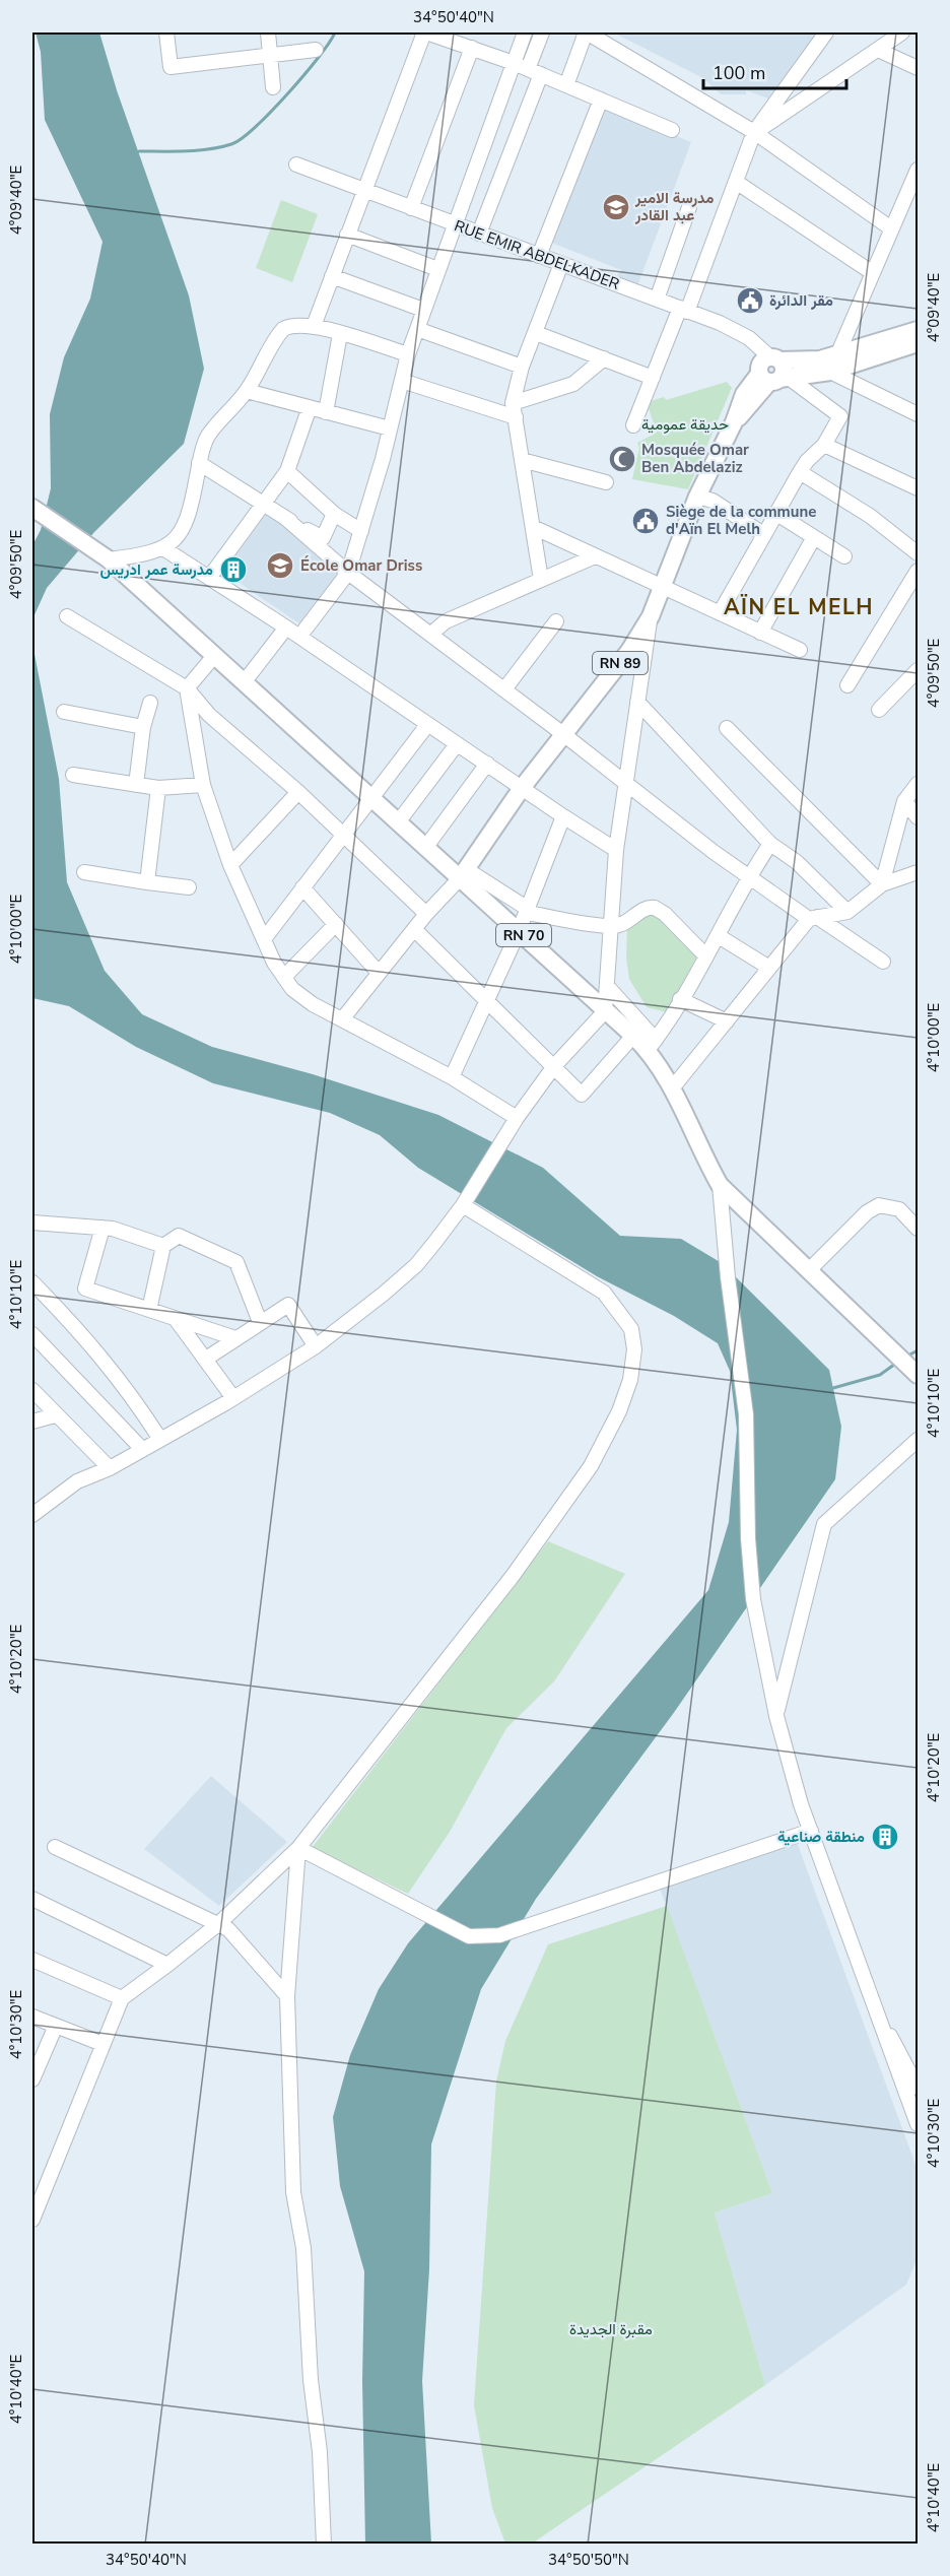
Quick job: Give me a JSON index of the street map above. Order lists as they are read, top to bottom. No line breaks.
{"streets":{"main road":["RN 89","RN 70"],"street":["RUE EMIR ABDELKADER"]},"crossings":[["RN 89","RN 70"]],"districts":["AÏN EL MELH"],"parks":["حديقة عمومية","مقبرة الجديدة"],"places":{"school or university":["مدرسة الامير عبد القادر","École Omar Driss"],"public building":["مقر الدائرة","Siège de la commune d'Aïn El Melh"],"mosque":["Mosquée Omar Ben Abdelaziz"],"building":["مدرسة عمر ادريس","منطقة صناعية"]},"scale_bar":"100 m","coordinates":["34°50'40\"N","4°09'40\"E","4°09'50\"E","4°10'00\"E","4°10'10\"E","4°10'20\"E","4°10'30\"E","4°10'40\"E","34°50'50\"N"]}
